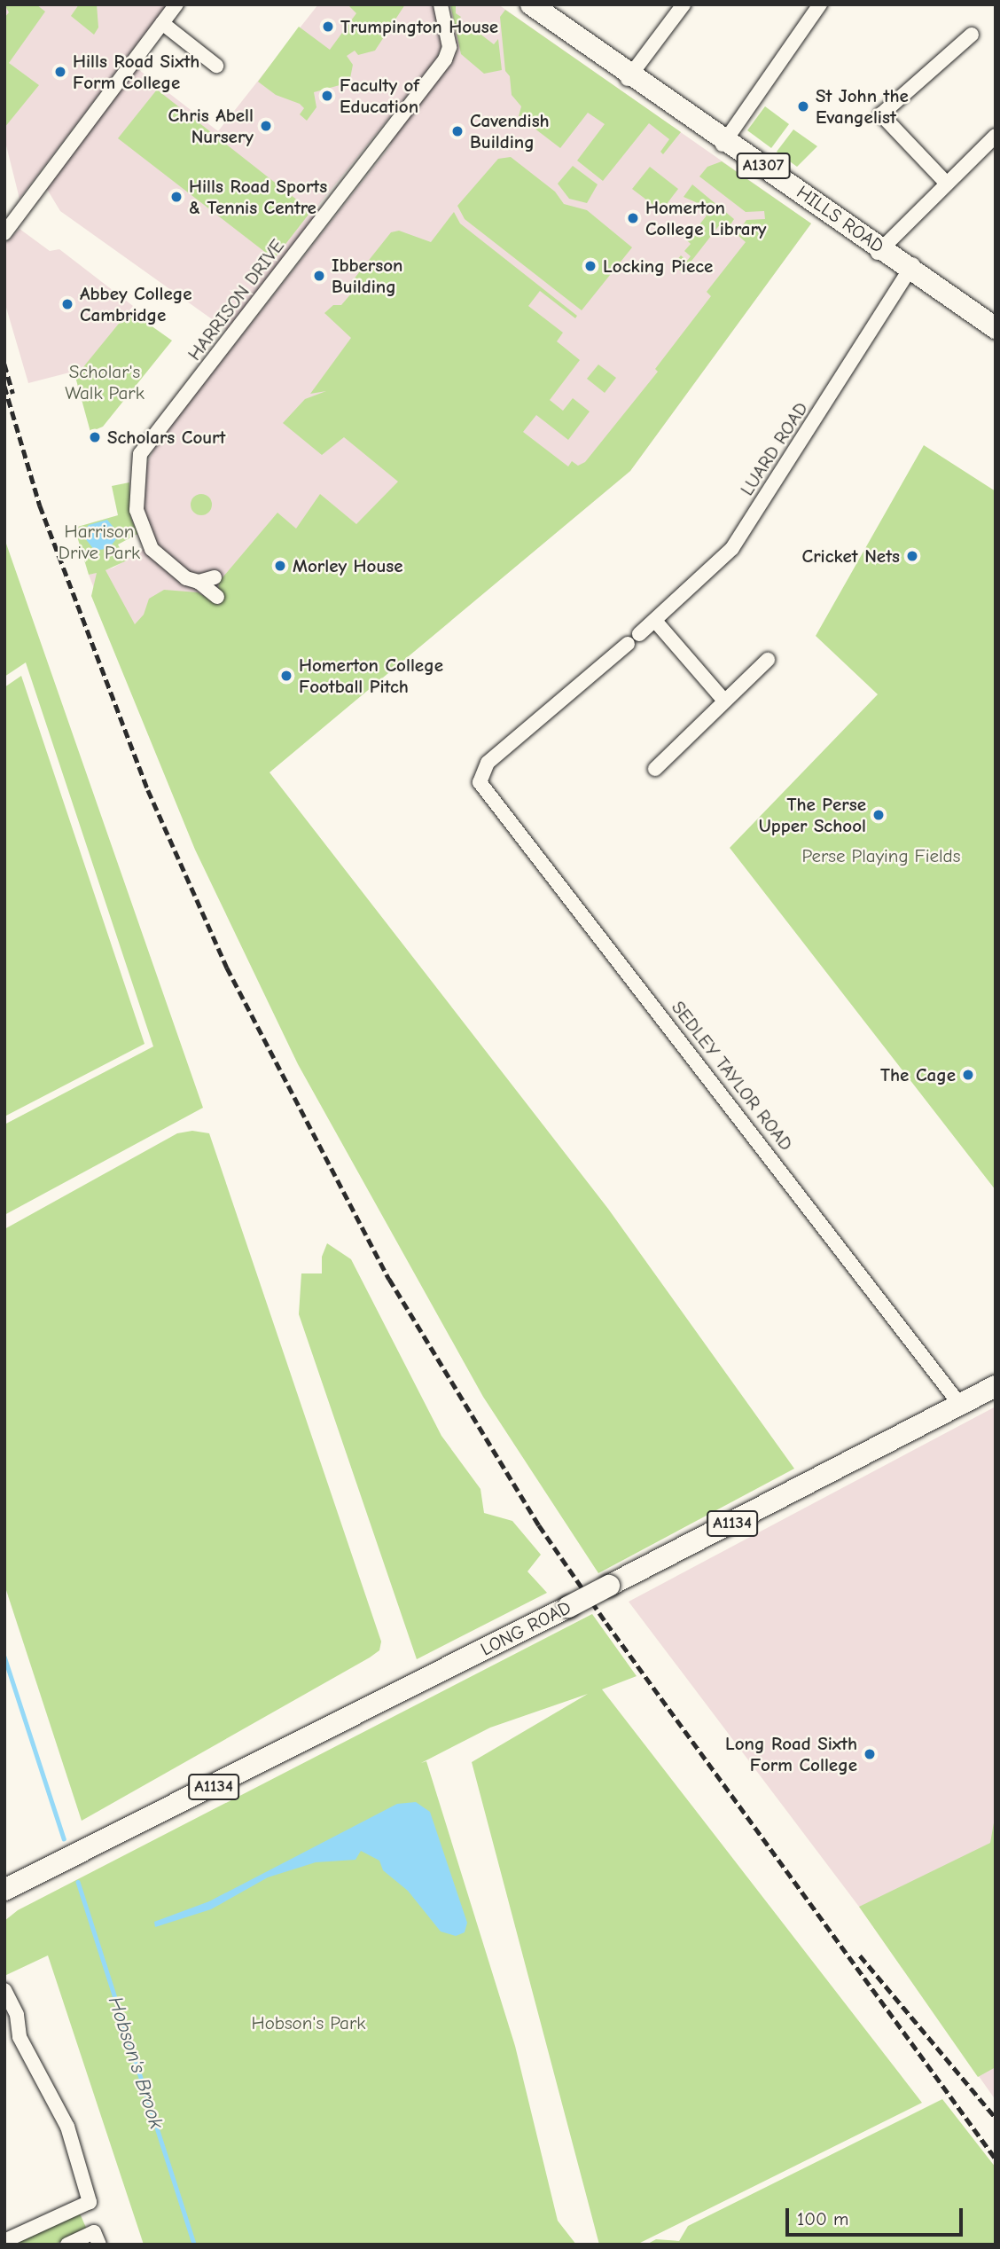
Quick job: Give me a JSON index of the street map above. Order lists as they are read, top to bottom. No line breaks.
{"streets":{"main road":["A1307","HILLS ROAD","A1134","LONG ROAD"],"street":["HARRISON DRIVE","LUARD ROAD","SEDLEY TAYLOR ROAD"]},"crossings":[["HILLS ROAD","LUARD ROAD"],["SEDLEY TAYLOR ROAD","LONG ROAD"]],"water":["Hobson's Brook"],"parks":["Scholar's Walk Park","Harrison Drive Park","Perse Playing Fields","Hobson's Park"],"places":["Trumpington House","Hills Road Sixth Form College","Faculty of Education","St John the Evangelist","Chris Abell Nursery","Cavendish Building","Hills Road Sports & Tennis Centre","Homerton College Library","Locking Piece","Ibberson Building","Abbey College Cambridge","Scholars Court","Cricket Nets","Morley House","Homerton College Football Pitch","The Perse Upper School","The Cage","Long Road Sixth Form College"],"scale_bar":"100 m"}
